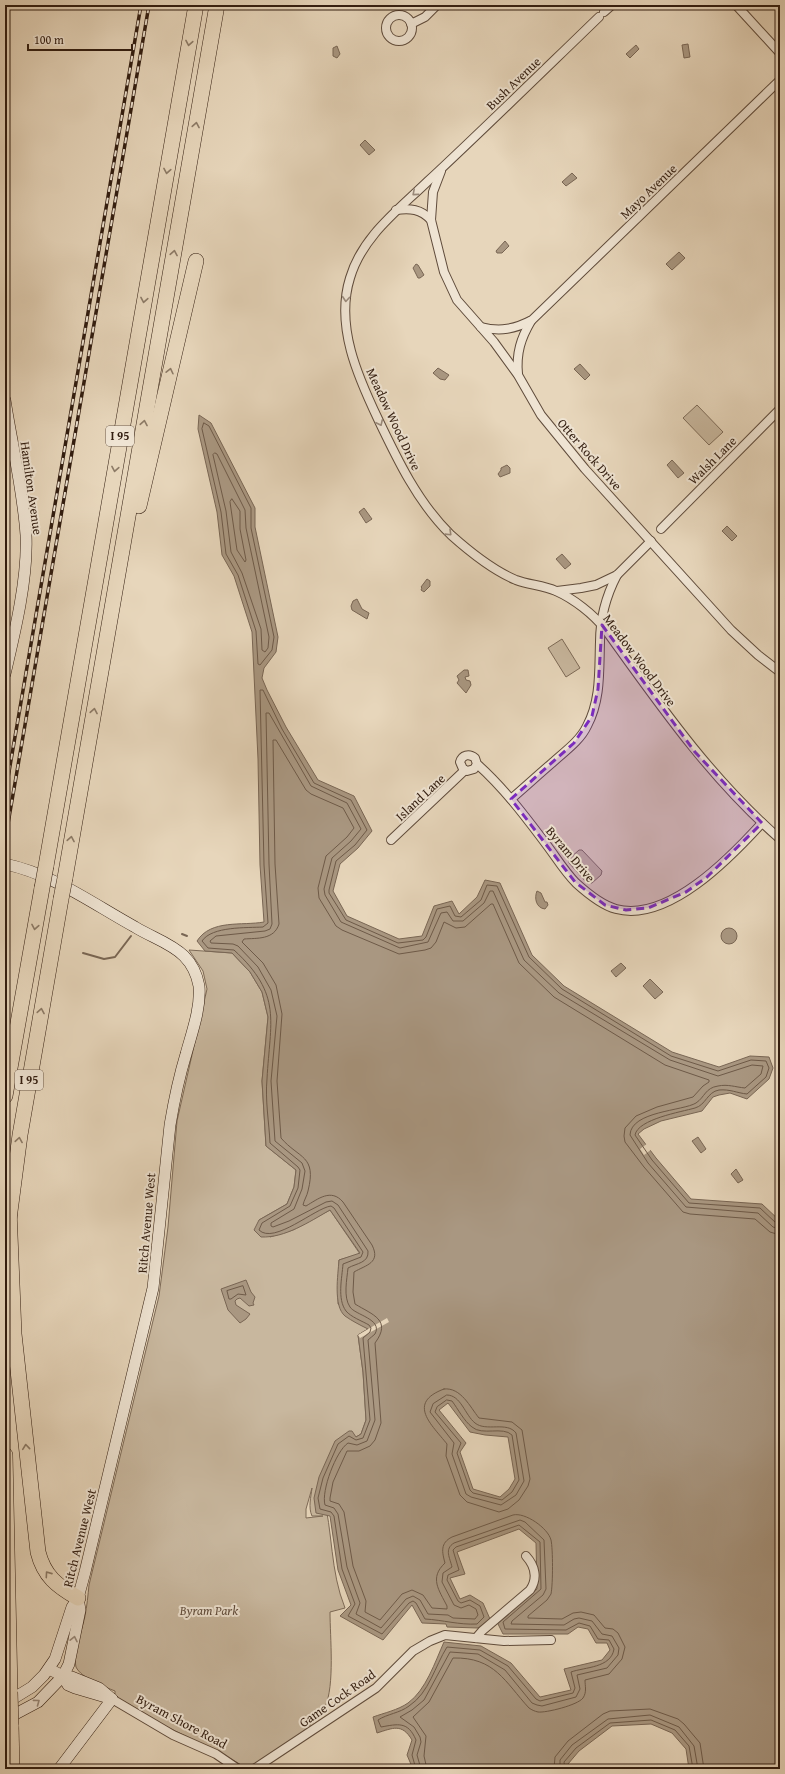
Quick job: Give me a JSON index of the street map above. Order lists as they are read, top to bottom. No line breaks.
{"streets":{"highway":["I 95"],"main road":["Hamilton Avenue","Ritch Avenue West","Byram Shore Road"],"street":["Bush Avenue","Mayo Avenue","Meadow Wood Drive","Otter Rock Drive","Walsh Lane","Island Lane","Byram Drive","Game Cock Road"]},"crossings":[["Bush Avenue","Meadow Wood Drive"],["Bush Avenue","Otter Rock Drive"],["Mayo Avenue","Otter Rock Drive"],["Meadow Wood Drive","Otter Rock Drive"],["Meadow Wood Drive","Byram Drive"],["Island Lane","Byram Drive"],["Ritch Avenue West","Byram Shore Road"]],"parks":["Byram Park"],"scale_bar":"100 m"}
